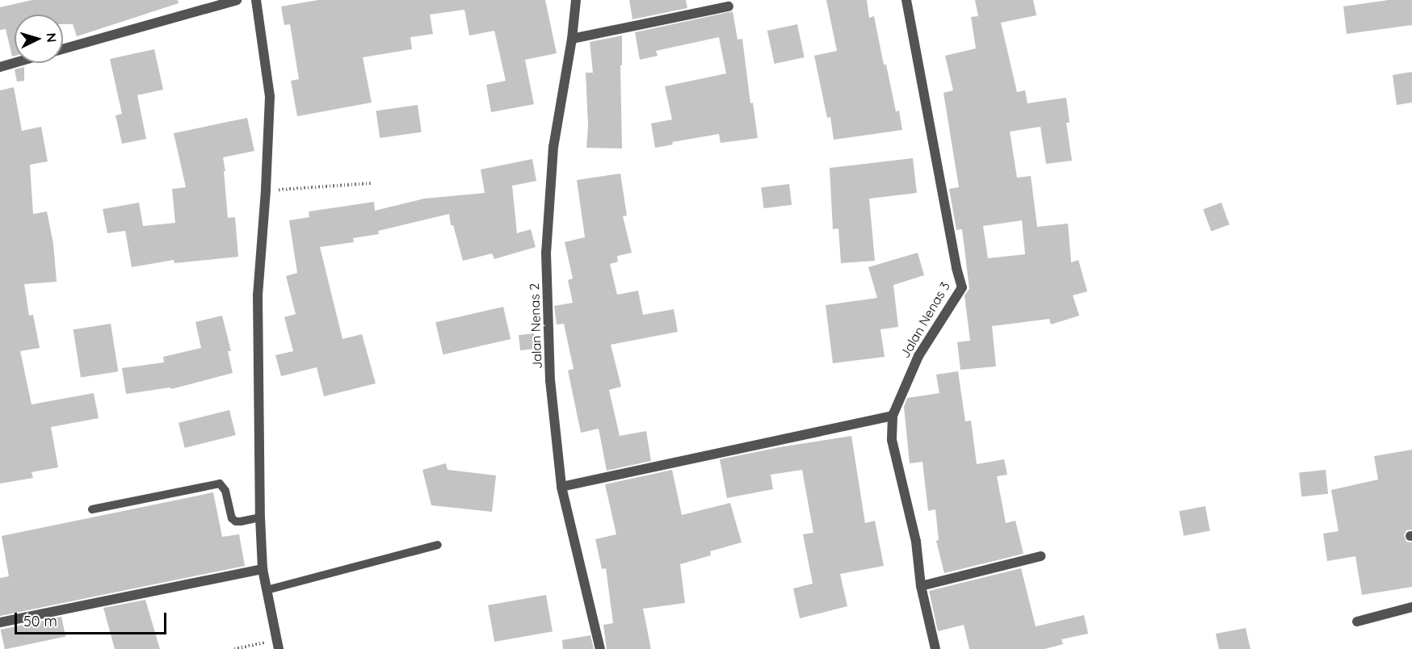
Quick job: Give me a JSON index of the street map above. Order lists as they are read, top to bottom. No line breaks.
{"streets":{"street":["Jalan Nenas 3","Jalan Nenas 2"]},"scale_bar":"50 m","north":"right"}
